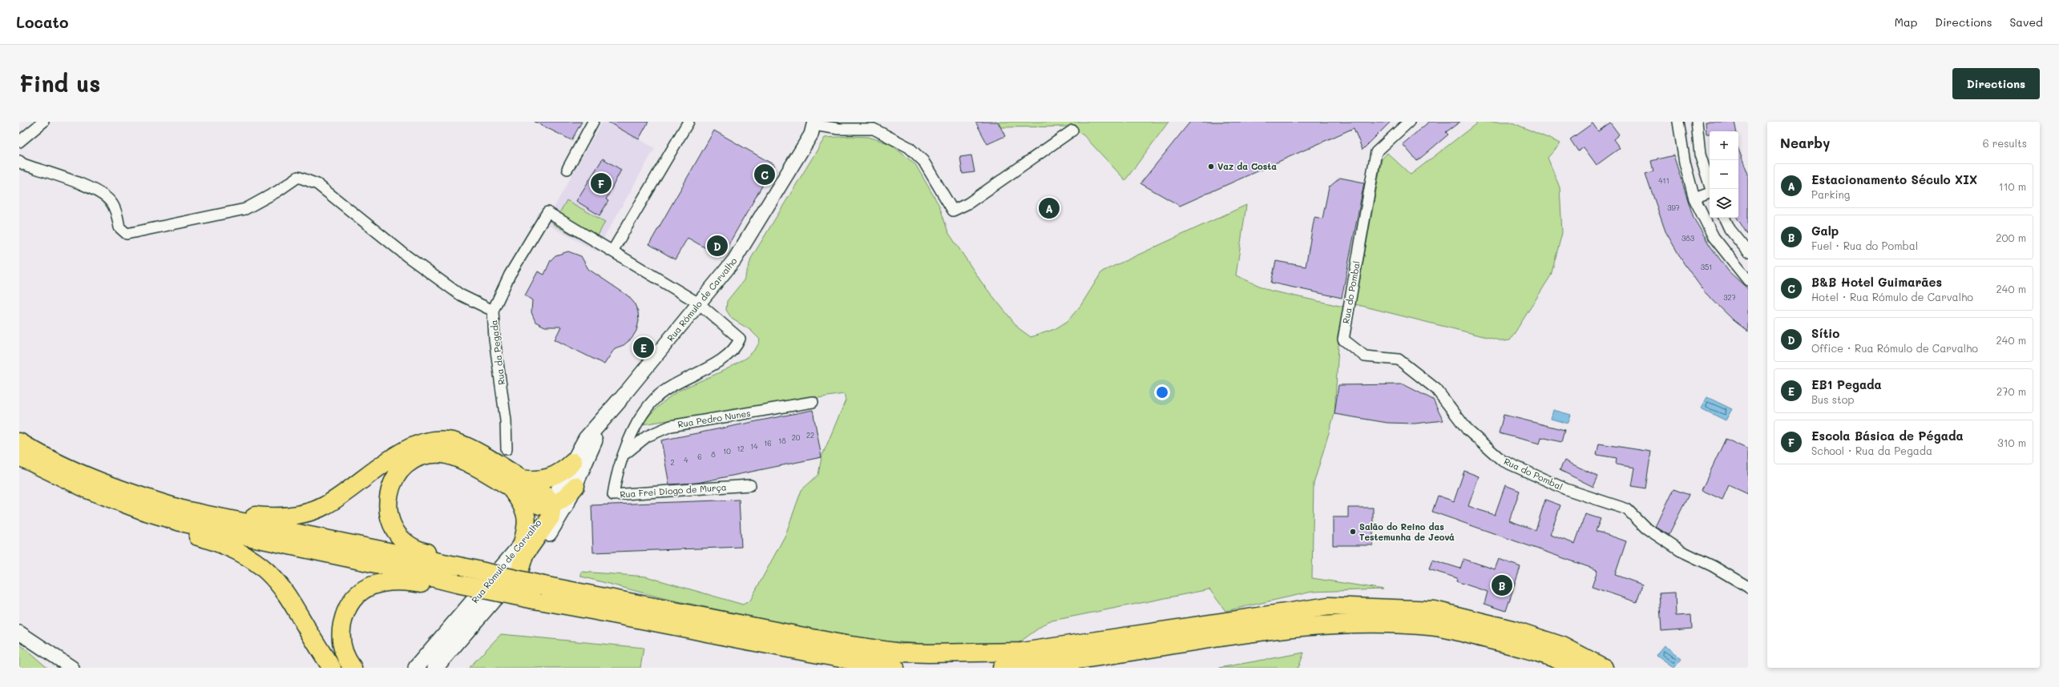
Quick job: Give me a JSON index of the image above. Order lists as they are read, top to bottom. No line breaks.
{"streets":{"main road":["Rua Rómulo de Carvalho"],"street":["Rua do Pombal","Rua da Pegada","Rua Pedro Nunes","Rua Frei Diogo de Murça"]},"crossings":[["Rua Rómulo de Carvalho","Rua Frei Diogo de Murça"],["Rua Pedro Nunes","Rua Frei Diogo de Murça"]],"places":["Vaz da Costa","Salão do Reino das Testemunha de Jeová"],"house_numbers":["411","397","383","351","327","22","20","18","16","14","12","10","8","6","4","2"],"page":{"header":"Locato","nav":["Map","Directions","Saved"],"buttons":"Directions","title":"Find us","heading":["Nearby","6 results"],"map_buttons":["+","−"],"pins":["C","F","A","D","E","B"],"list":[{"mark":"A","name":"Estacionamento Século XIX","note":"Parking","value":"110 m"},{"mark":"B","name":"Galp","note":"Fuel · Rua do Pombal","value":"200 m"},{"mark":"C","name":"B&B Hotel Guimarães","note":"Hotel · Rua Rómulo de Carvalho","value":"240 m"},{"mark":"D","name":"Sítio","note":"Office · Rua Rómulo de Carvalho","value":"240 m"},{"mark":"E","name":"EB1 Pegada","note":"Bus stop","value":"270 m"},{"mark":"F","name":"Escola Básica de Pégada","note":"School · Rua da Pegada","value":"310 m"}]}}
